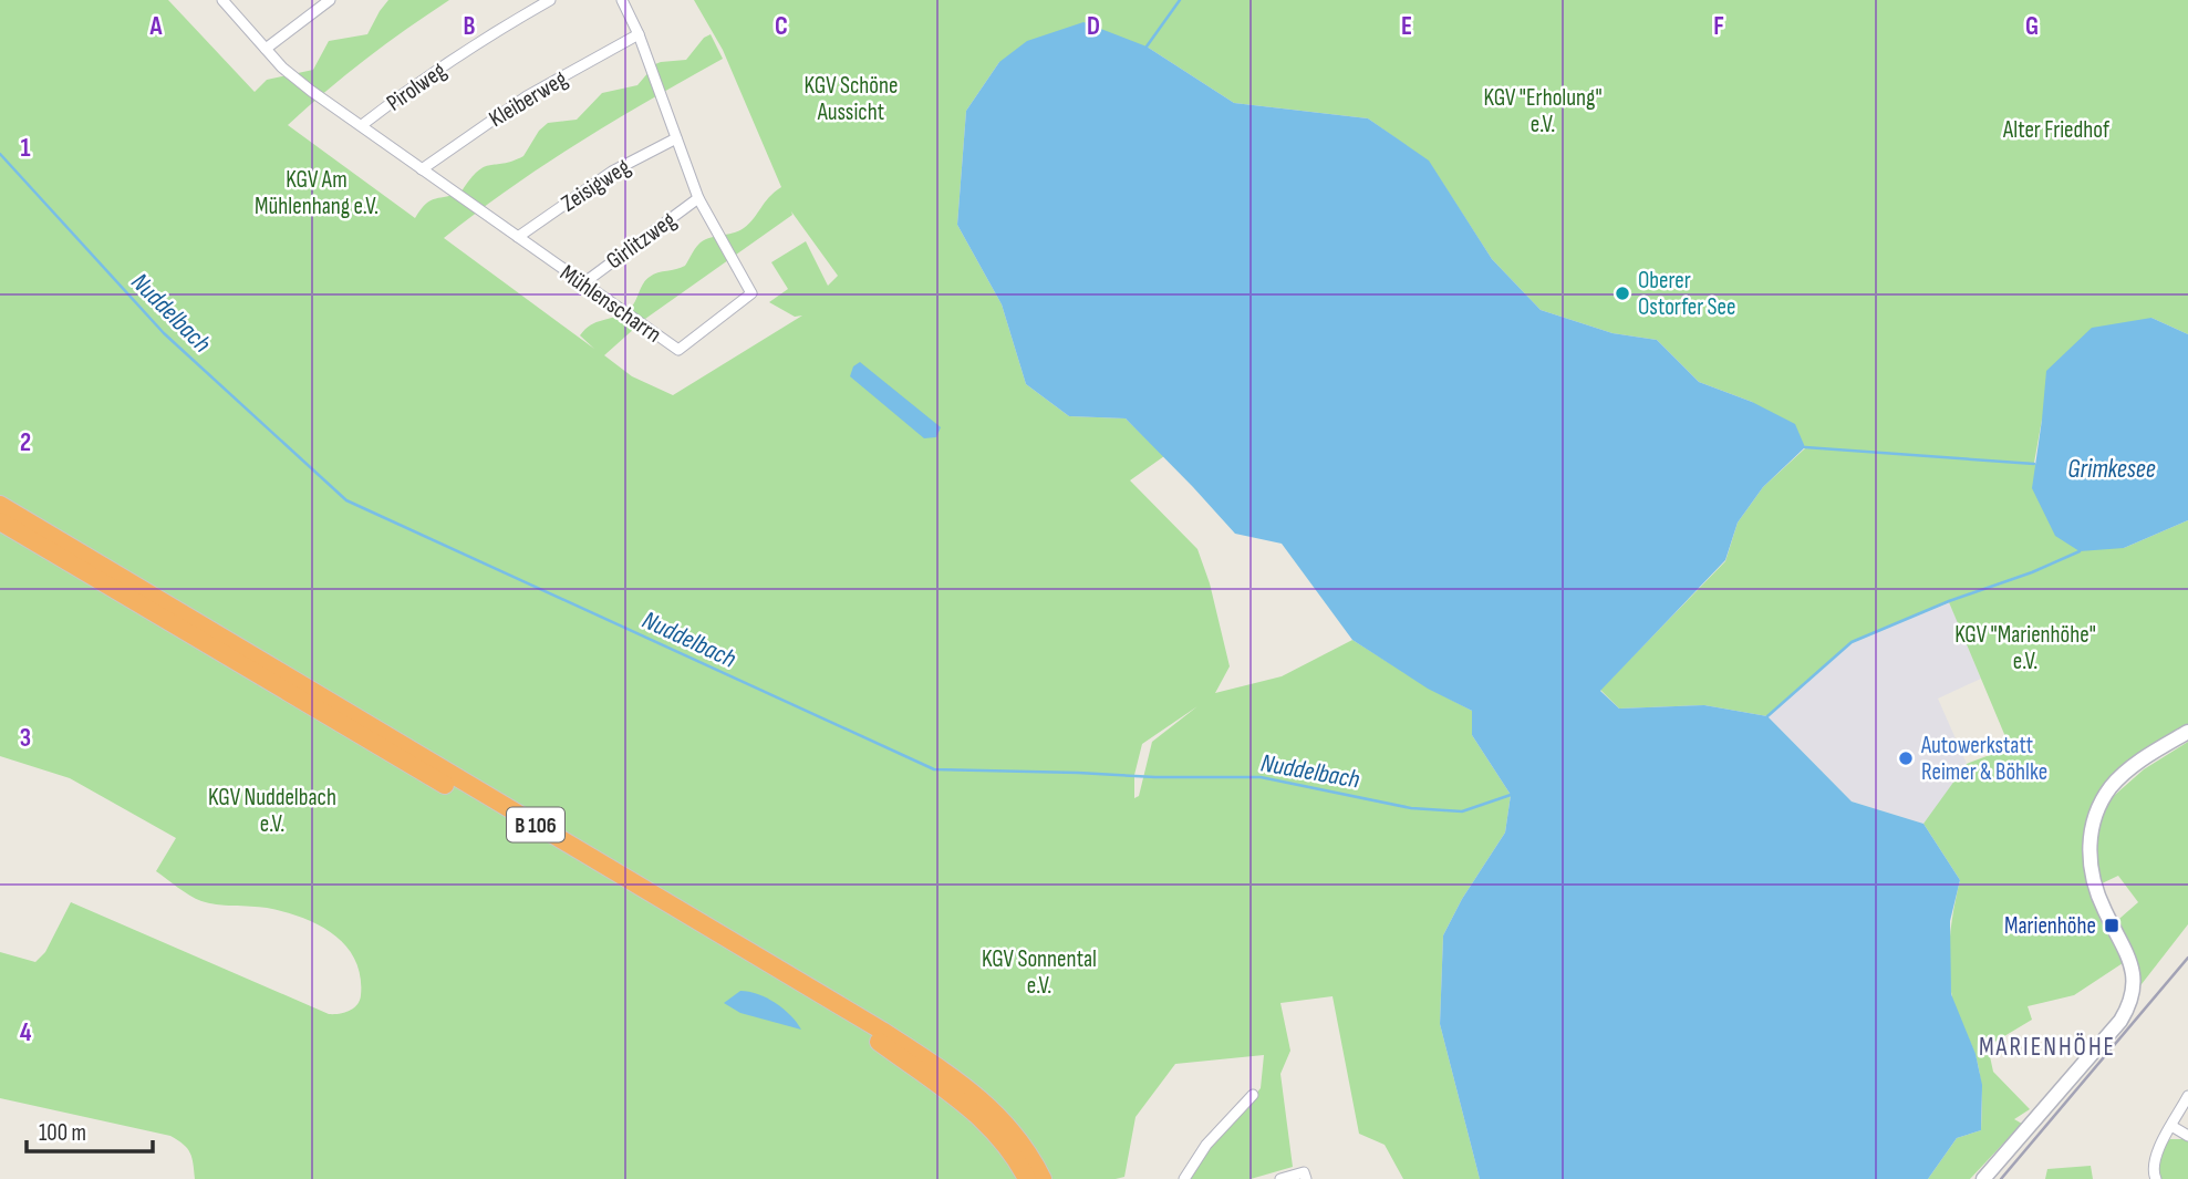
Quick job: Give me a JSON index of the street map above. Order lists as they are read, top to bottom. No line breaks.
{"streets":{"highway":["B 106"],"street":["Pirolweg","Kleiberweg","Zeisigweg","Girlitzweg","Mühlenscharrn"]},"crossings":[["Pirolweg","Mühlenscharrn"],["Kleiberweg","Mühlenscharrn"],["Zeisigweg","Mühlenscharrn"],["Girlitzweg","Mühlenscharrn"]],"districts":["MARIENHÖHE"],"water":["Nuddelbach","Grimkesee"],"parks":["KGV Schöne Aussicht","KGV \"Erholung\" e.V.","Alter Friedhof","KGV Am Mühlenhang e.V.","KGV \"Marienhöhe\" e.V.","KGV Nuddelbach e.V.","KGV Sonnental e.V."],"places":{"other":["Oberer Ostorfer See","Autowerkstatt Reimer & Böhlke"],"transit":["Marienhöhe"]},"scale_bar":"100 m","grid":{"columns":["A","B","C","D","E","F","G"],"rows":["1","2","3","4"]}}
